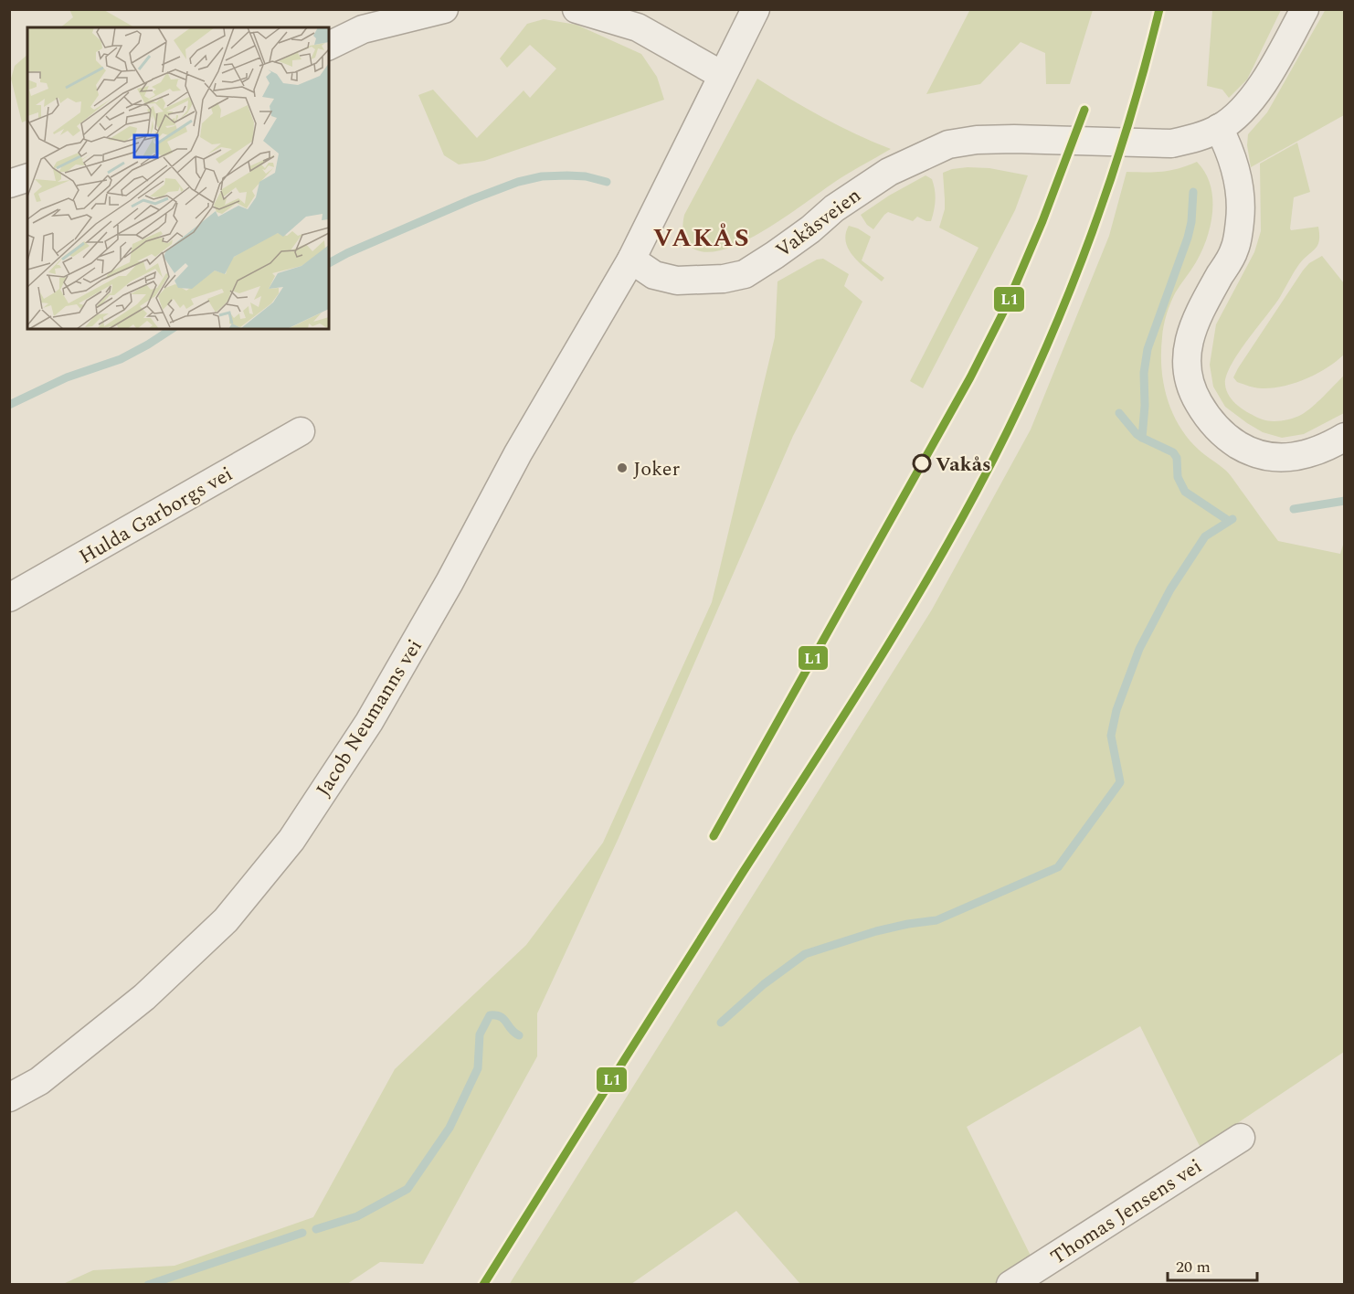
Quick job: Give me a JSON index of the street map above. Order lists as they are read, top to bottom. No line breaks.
{"streets":{"street":["Vakåsveien","Hulda Garborgs vei","Jacob Neumanns vei","Thomas Jensens vei"]},"crossings":[["Vakåsveien","Jacob Neumanns vei"]],"districts":["VAKÅS"],"places":["Vakås","Joker"],"lines":["transit line L1"],"scale_bar":"20 m"}
